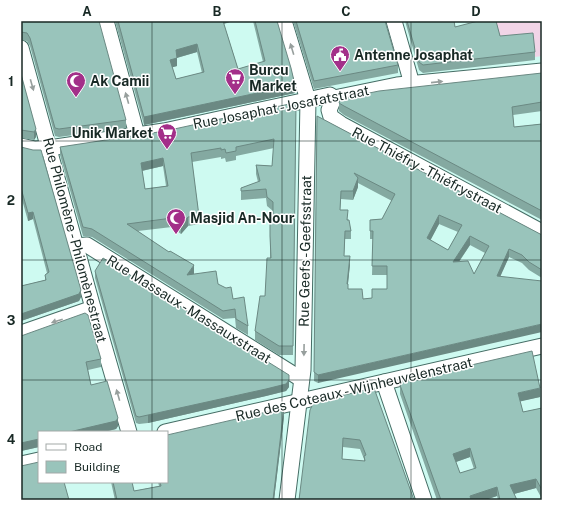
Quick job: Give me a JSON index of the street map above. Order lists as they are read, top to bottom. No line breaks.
{"streets":{"street":["Rue Josaphat - Josafatstraat","Rue Thiéfry - Thiéfrystraat","Rue Philomène - Philomènestraat","Rue Geefs - Geefsstraat","Rue Massaux - Massauxstraat","Rue des Coteaux - Wijnheuvelenstraat"]},"crossings":[["Rue Josaphat - Josafatstraat","Rue Thiéfry - Thiéfrystraat"],["Rue Josaphat - Josafatstraat","Rue Philomène - Philomènestraat"],["Rue Josaphat - Josafatstraat","Rue Geefs - Geefsstraat"],["Rue Philomène - Philomènestraat","Rue Massaux - Massauxstraat"],["Rue Geefs - Geefsstraat","Rue Massaux - Massauxstraat"],["Rue Geefs - Geefsstraat","Rue des Coteaux - Wijnheuvelenstraat"]],"places":{"public building":["Antenne Josaphat"],"supermarket":["Burcu Market","Unik Market"],"mosque":["Ak Camii","Masjid An-Nour"]},"legend":["Road","Building"],"grid":{"columns":["A","B","C","D"],"rows":["1","2","3","4"]}}
